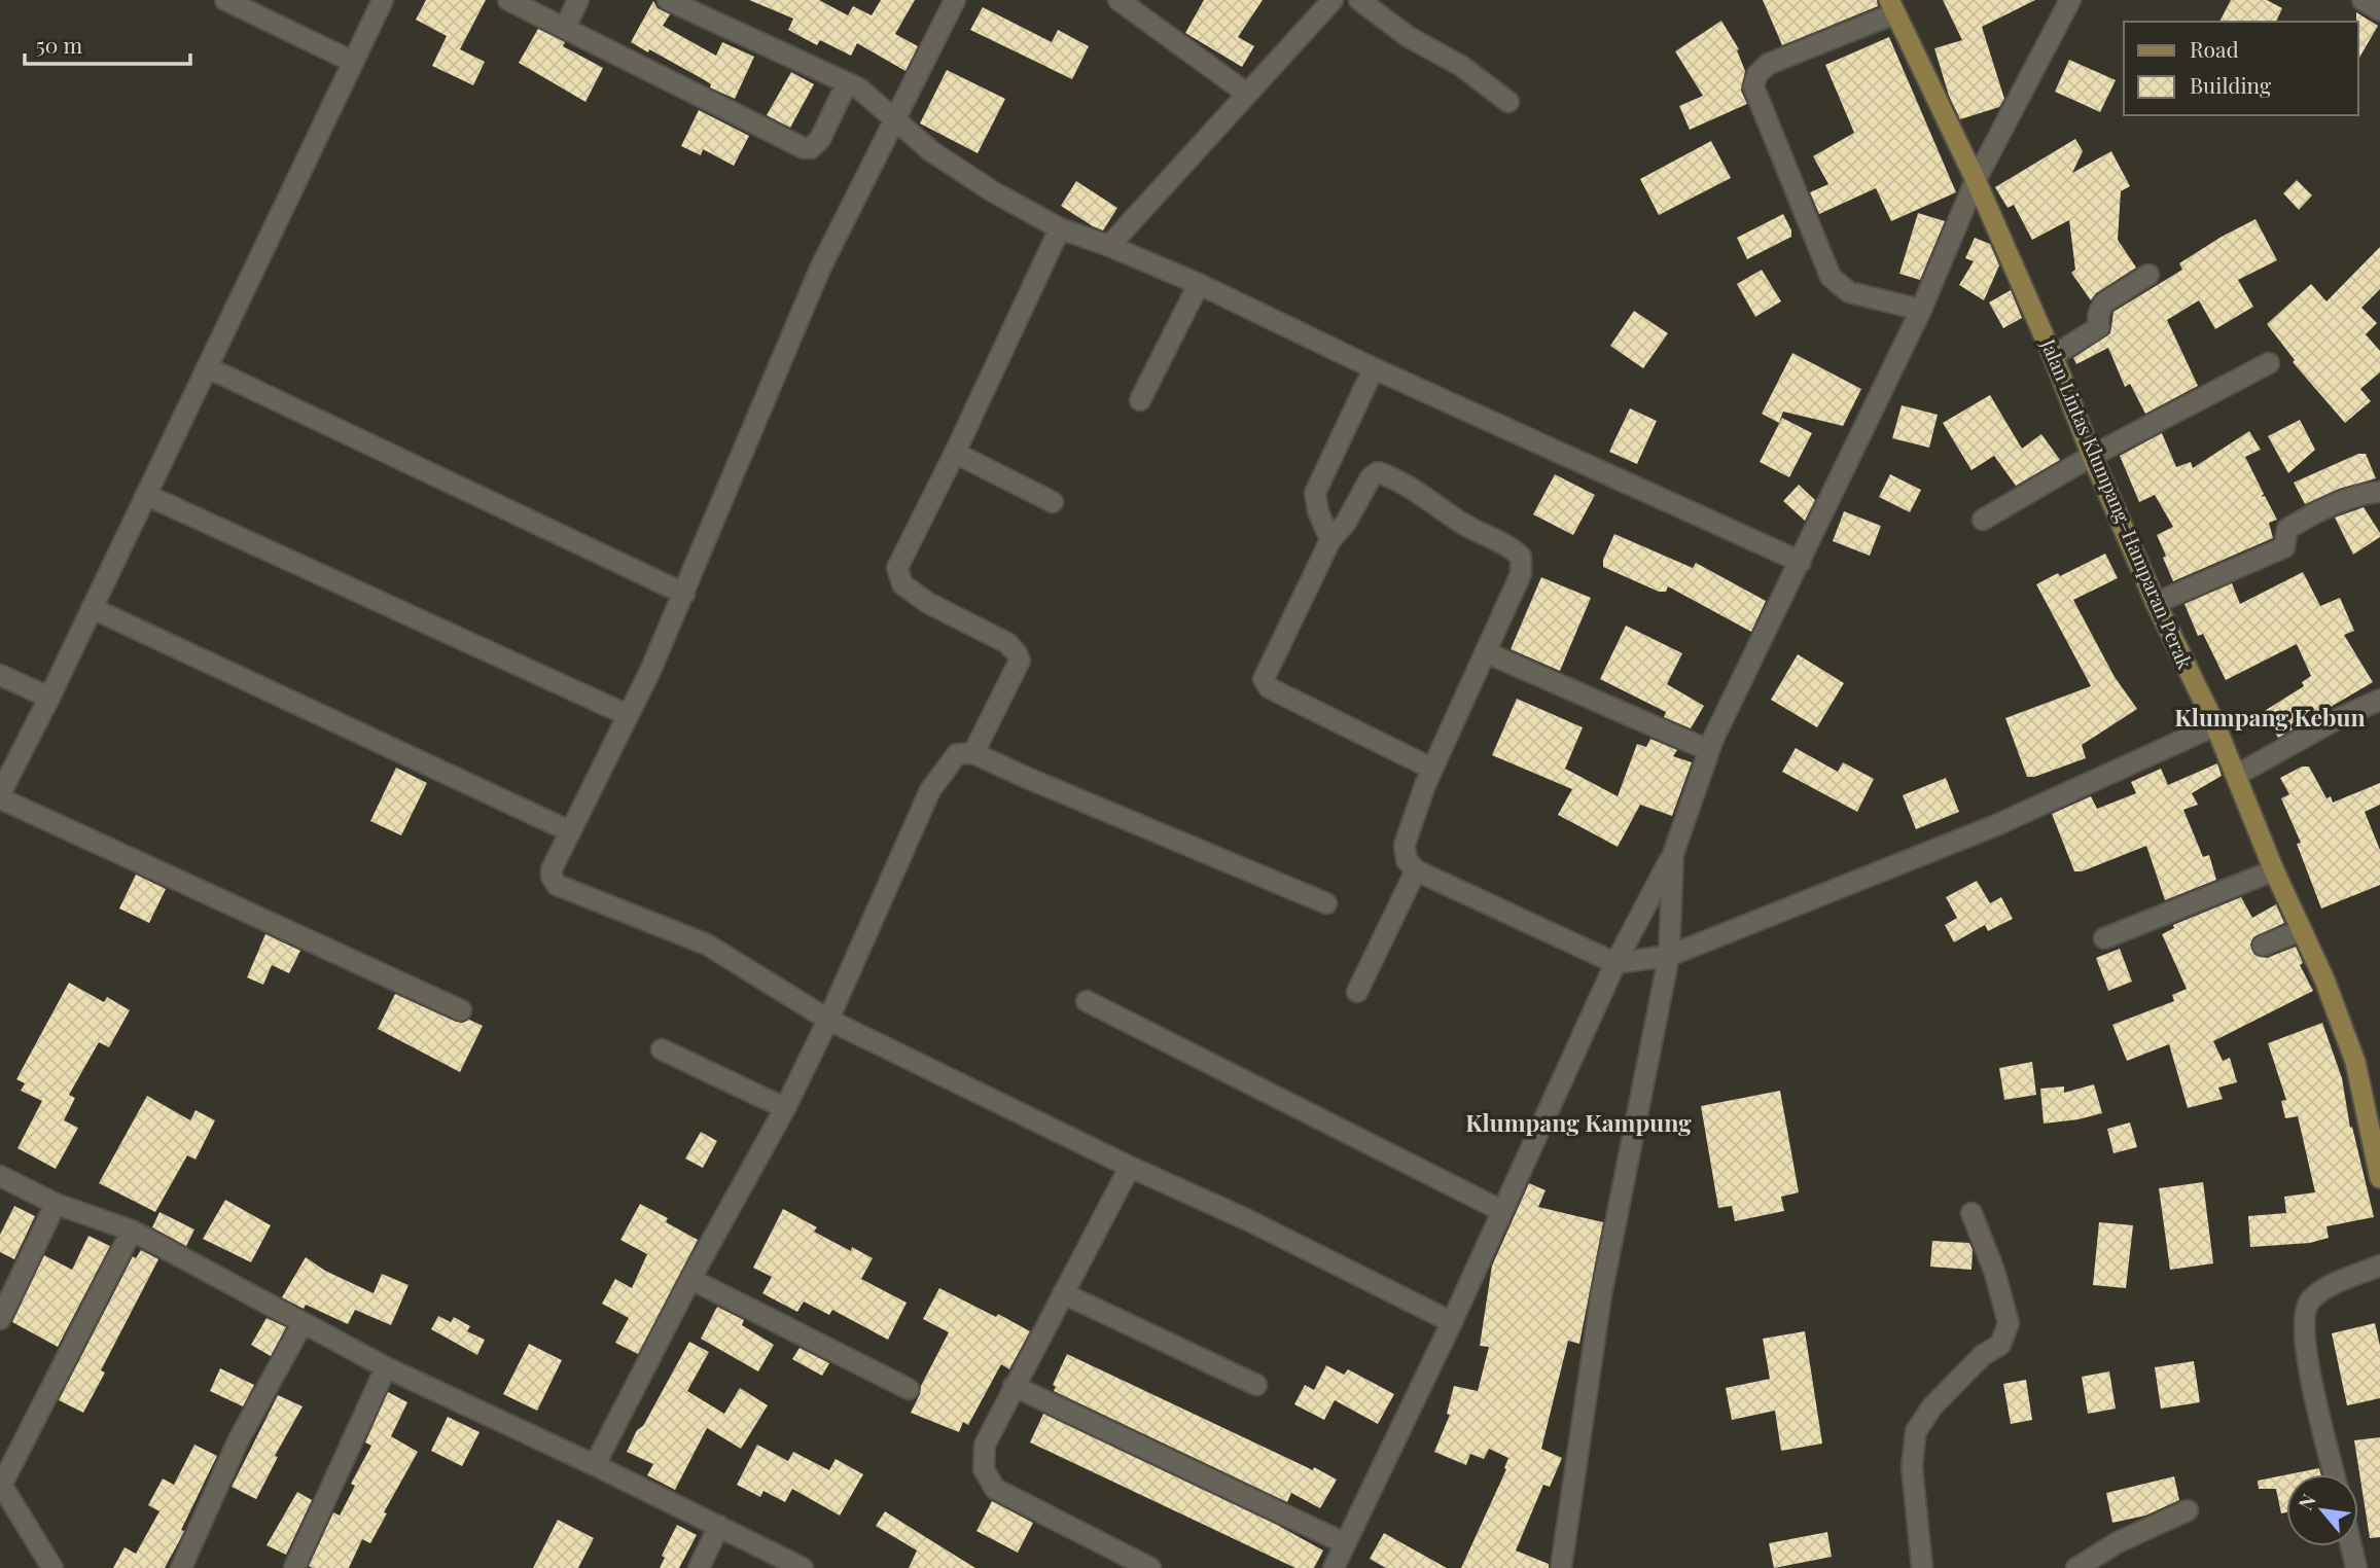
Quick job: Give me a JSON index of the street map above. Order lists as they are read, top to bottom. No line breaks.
{"streets":{"main road":["Jalan Lintas Klumpang–Hamparan Perak"]},"districts":["Klumpang Kebun","Klumpang Kampung"],"legend":["Road","Building"],"scale_bar":"50 m","north":"top left"}
